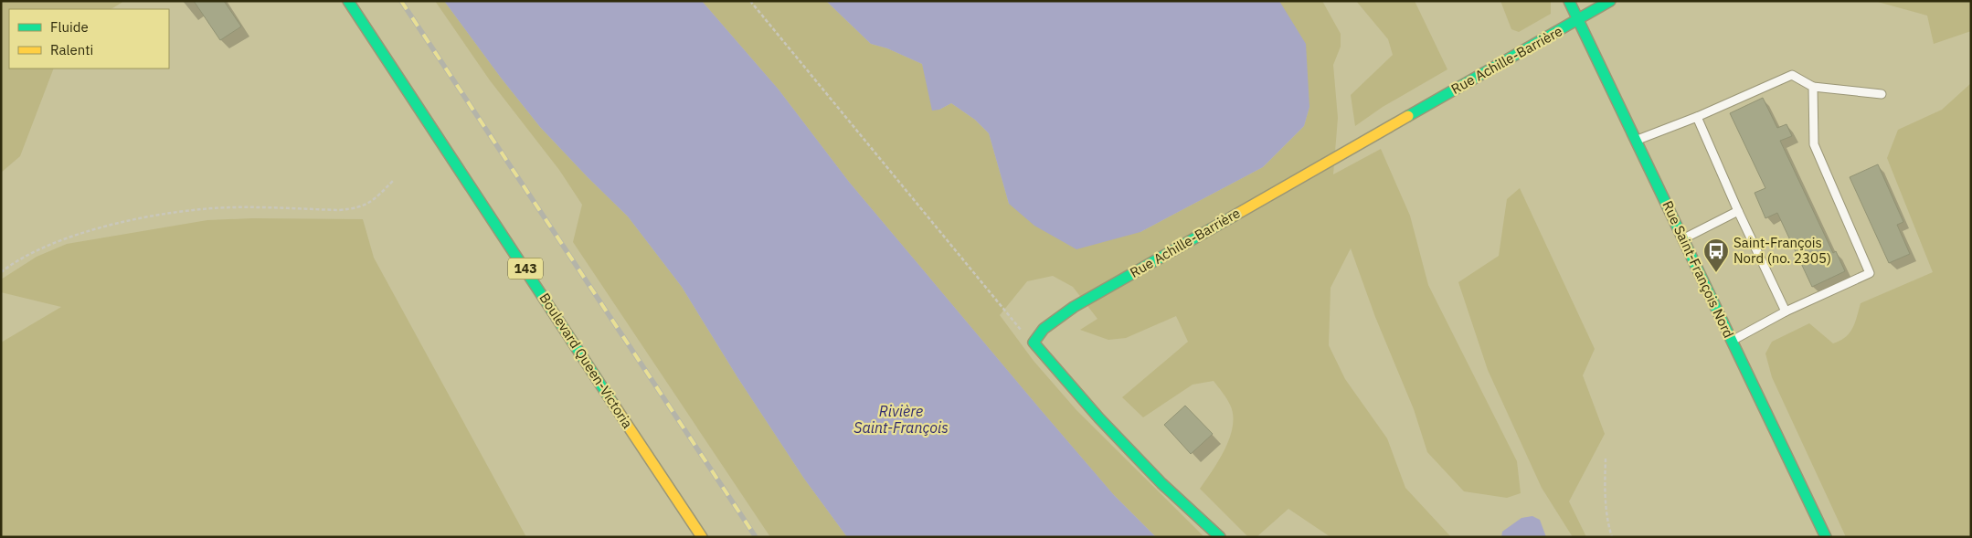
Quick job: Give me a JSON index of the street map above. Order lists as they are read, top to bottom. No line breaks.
{"streets":{"street":["Rue Achille-Barrière","143","Rue Saint-François Nord","Boulevard Queen-Victoria"]},"crossings":[["Rue Achille-Barrière","Rue Saint-François Nord"]],"water":["Rivière Saint-François"],"places":{"bus stop":["Saint-François Nord (no. 2305)"]},"legend":["Fluide","Ralenti"]}
